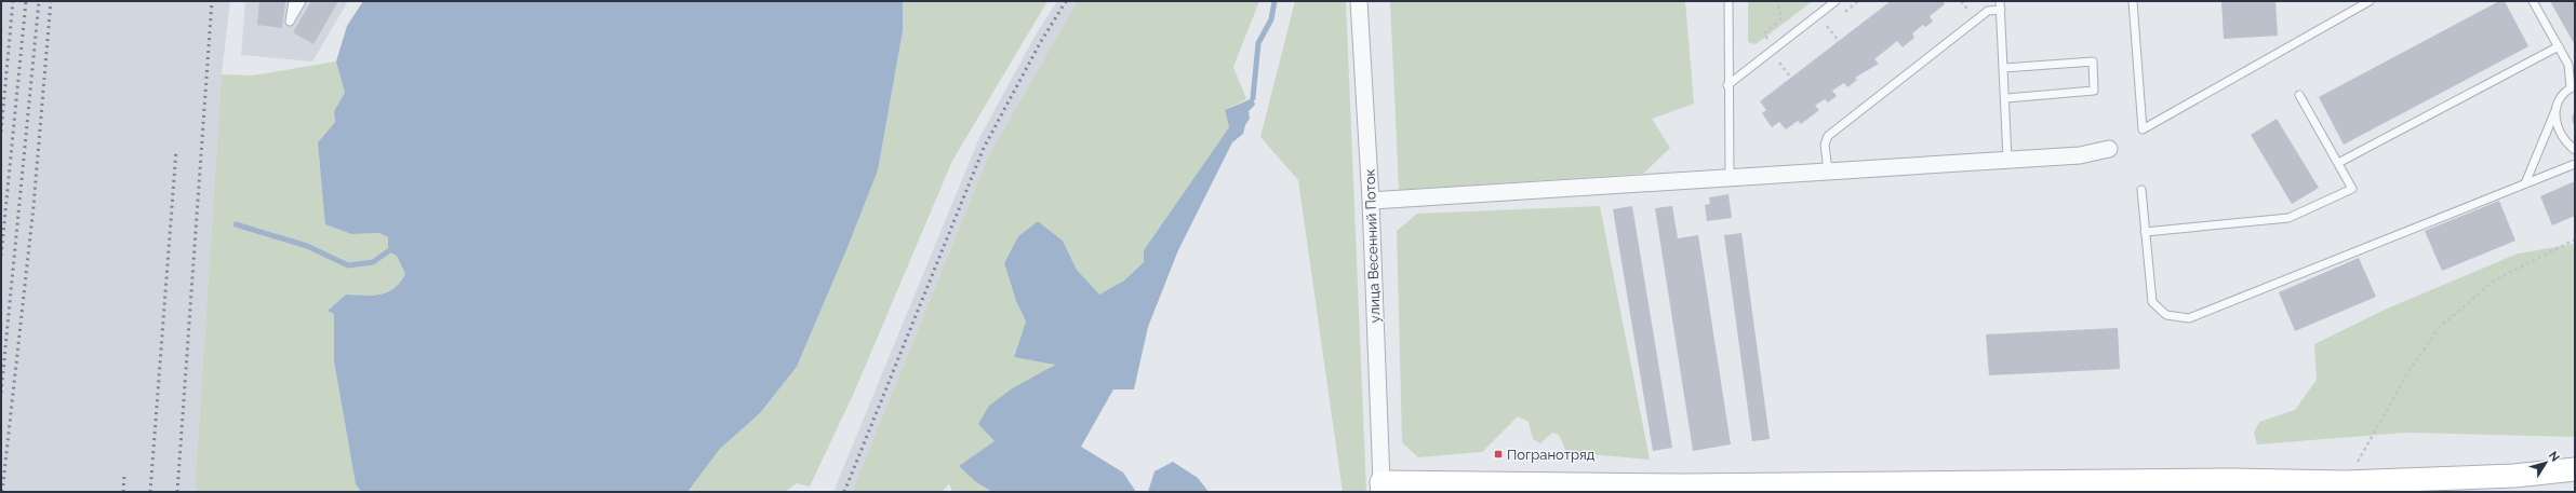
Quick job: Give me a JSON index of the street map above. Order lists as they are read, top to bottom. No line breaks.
{"streets":{"street":["улица Весенний Поток"]},"places":{"transit":["Погранотряд"]},"north":"top right"}
